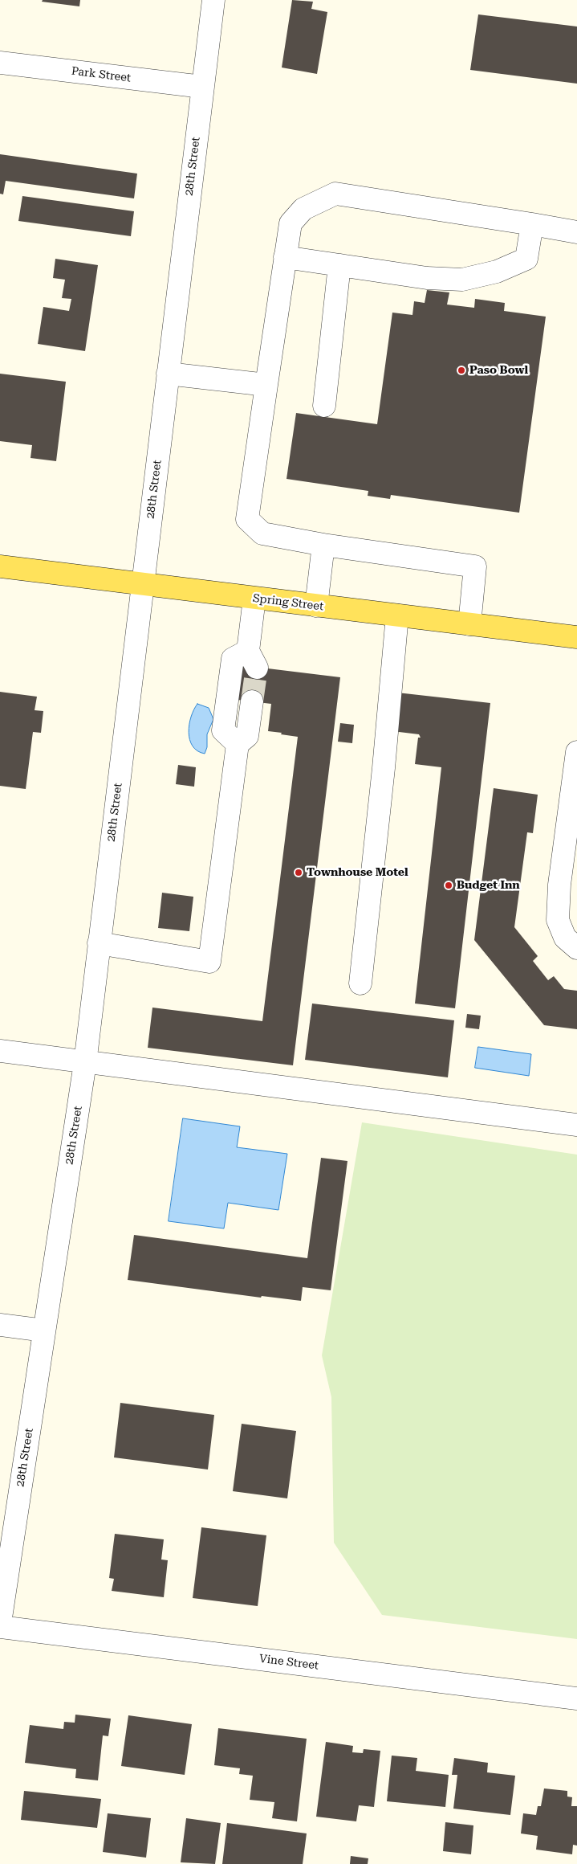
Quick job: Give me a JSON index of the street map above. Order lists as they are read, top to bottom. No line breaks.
{"streets":{"main road":["Spring Street"],"street":["Park Street","28th Street","Vine Street"]},"crossings":[["Park Street","28th Street"],["28th Street","Spring Street"]],"places":["Paso Bowl","Townhouse Motel","Budget Inn"]}
